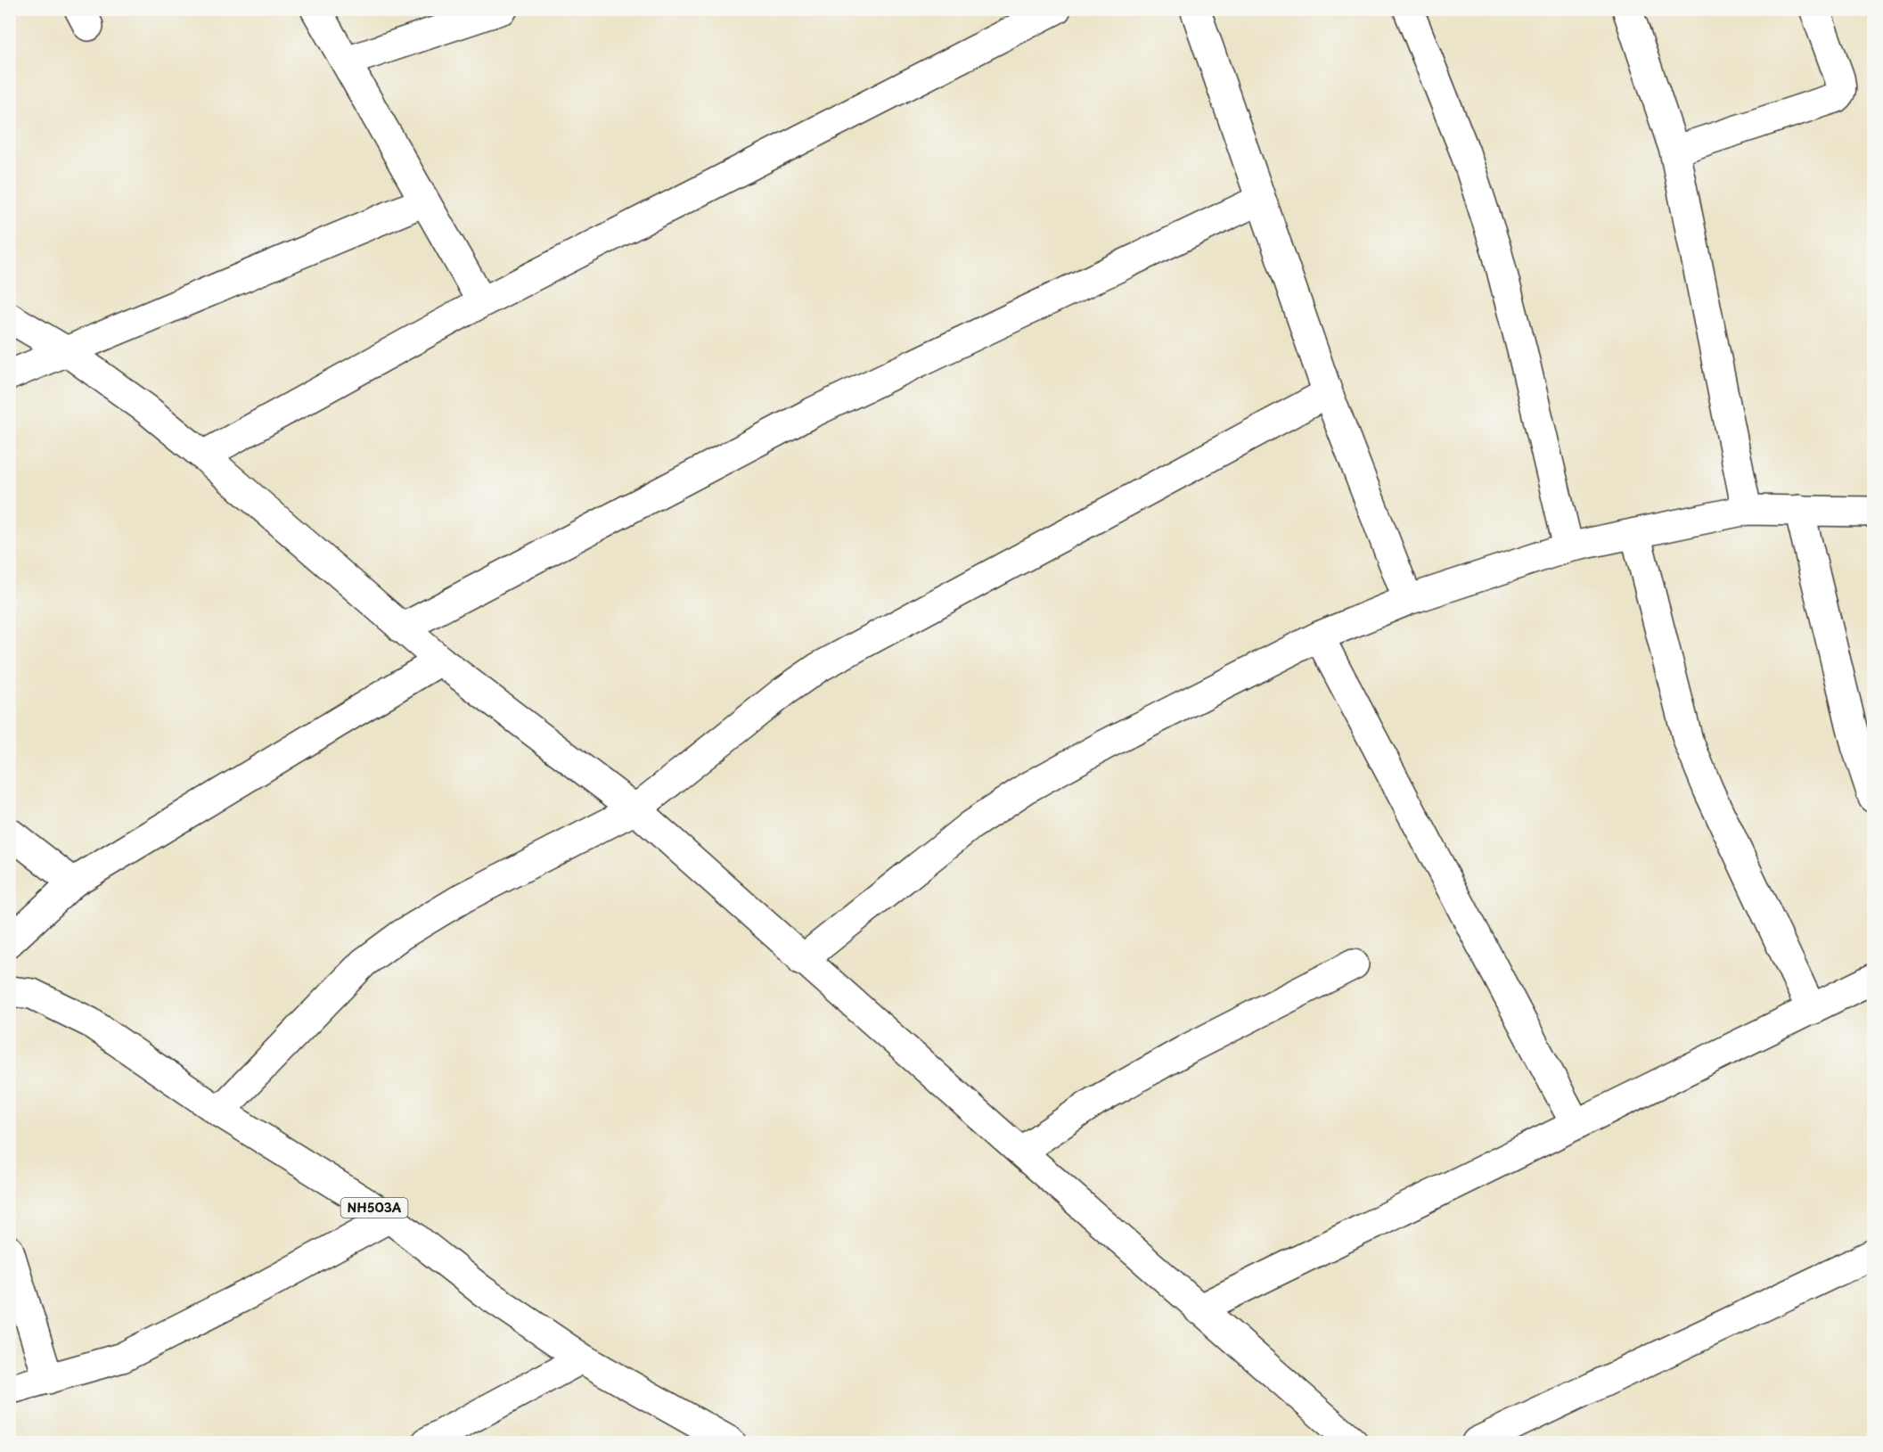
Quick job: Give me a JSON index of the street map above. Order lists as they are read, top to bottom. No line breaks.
{"streets":{"main road":["NH503A"]}}
